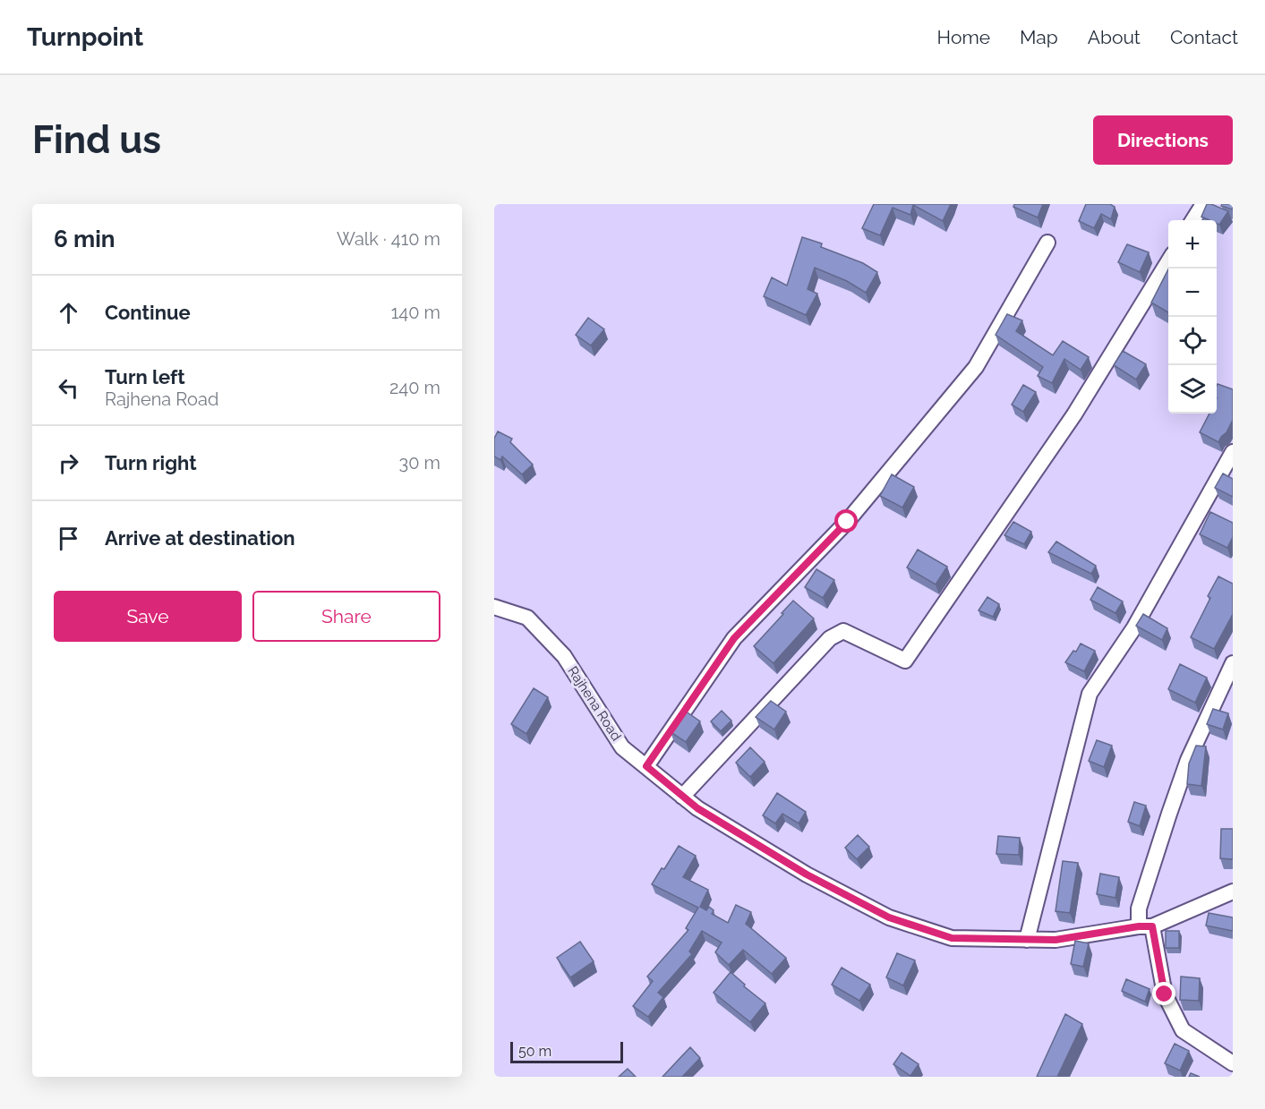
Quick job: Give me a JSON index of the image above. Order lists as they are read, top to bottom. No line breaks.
{"streets":{"street":["Rajhena Road"]},"scale_bar":"50 m","page":{"header":"Turnpoint","nav":["Home","Map","About","Contact"],"buttons":["Directions",["Save","Share"]],"title":"Find us","heading":["6 min","Walk · 410 m"],"map_buttons":["+","−"],"list":[["Continue","140 m"],["Turn left","Rajhena Road","240 m"],["Turn right","30 m"],"Arrive at destination"],"scale":"50 m"}}
